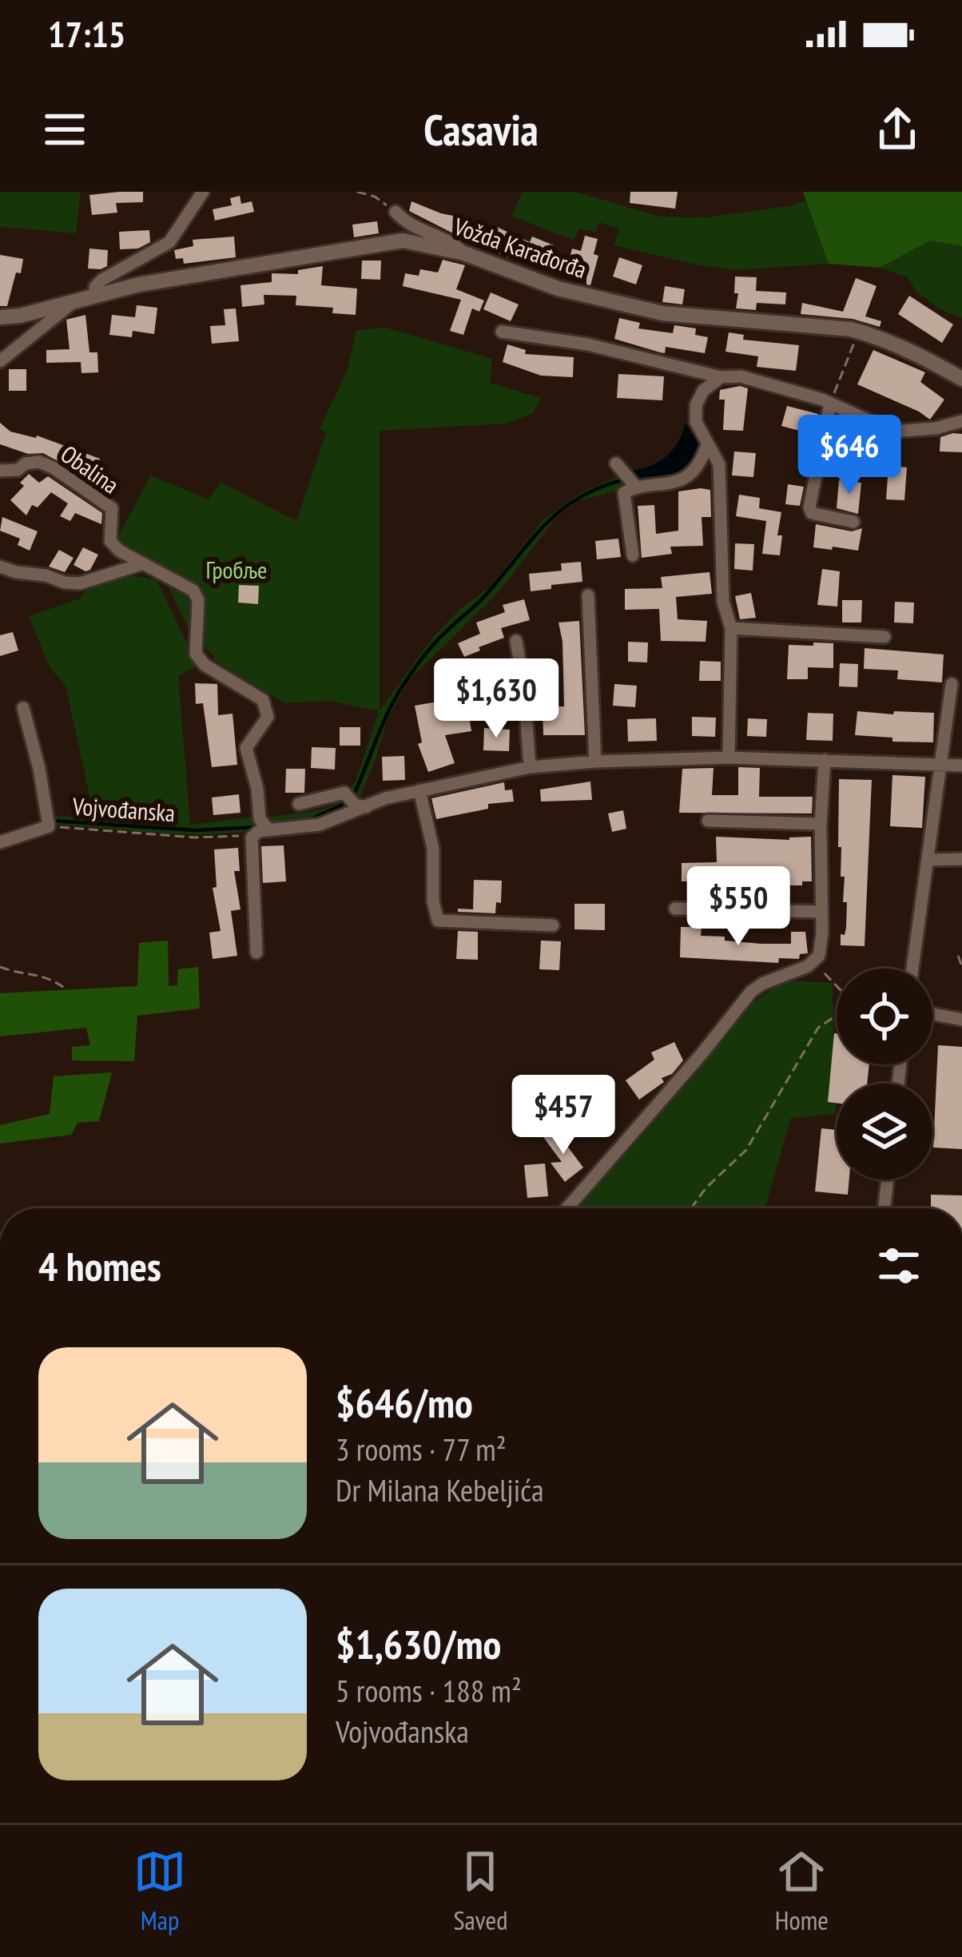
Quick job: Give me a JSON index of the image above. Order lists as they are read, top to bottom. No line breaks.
{"streets":{"street":["Vožda Karađorđa","Obalina","Vojvođanska"]},"parks":["Гробље"],"page":{"status":"17:15","header":"Casavia","price":["$646","$1,630","$550","$457"],"heading":"4 homes","list":[{"name":"$646/mo","note":"3 rooms · 77 m² · Dr Milana Kebeljića"},{"name":"$1,630/mo","note":"5 rooms · 188 m² · Vojvođanska"}],"tabs":["Map","Saved","Home"]}}
